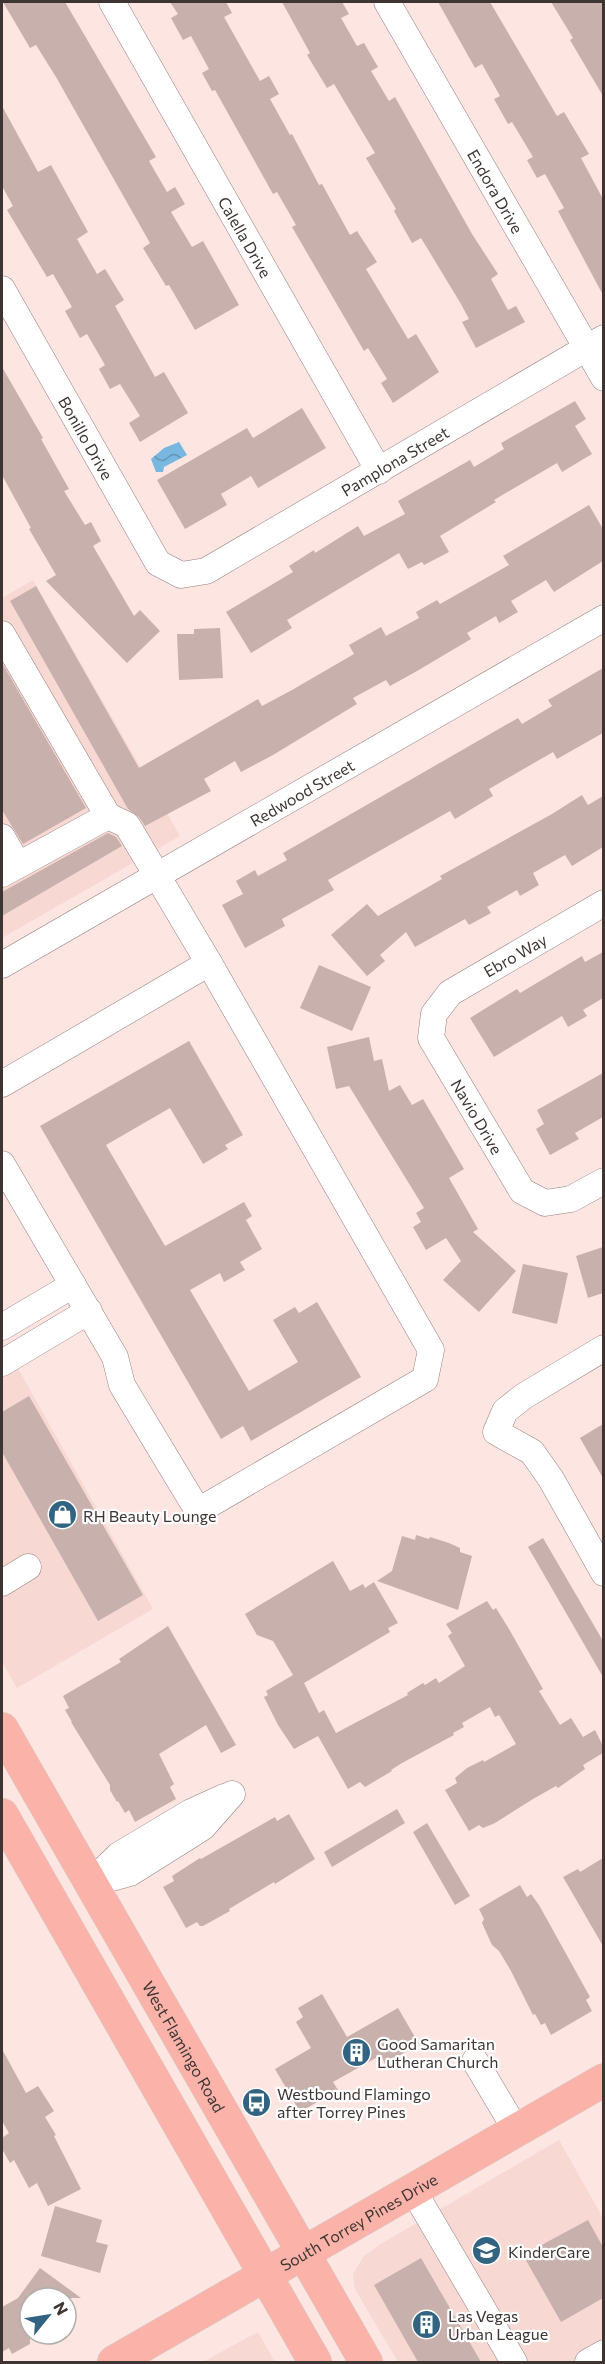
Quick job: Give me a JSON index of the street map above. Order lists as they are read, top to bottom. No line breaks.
{"streets":{"main road":["West Flamingo Road","South Torrey Pines Drive"],"street":["Endora Drive","Calella Drive","Bonillo Drive","Pamplona Street","Redwood Street","Ebro Way","Navio Drive"]},"crossings":[["Endora Drive","Pamplona Street"],["Calella Drive","Pamplona Street"],["Bonillo Drive","Pamplona Street"],["Ebro Way","Navio Drive"],["West Flamingo Road","South Torrey Pines Drive"]],"places":{"shop":["RH Beauty Lounge"],"building":["Good Samaritan Lutheran Church","Las Vegas Urban League"],"bus stop":["Westbound Flamingo after Torrey Pines"],"school or university":["KinderCare"]},"north":"top right"}
